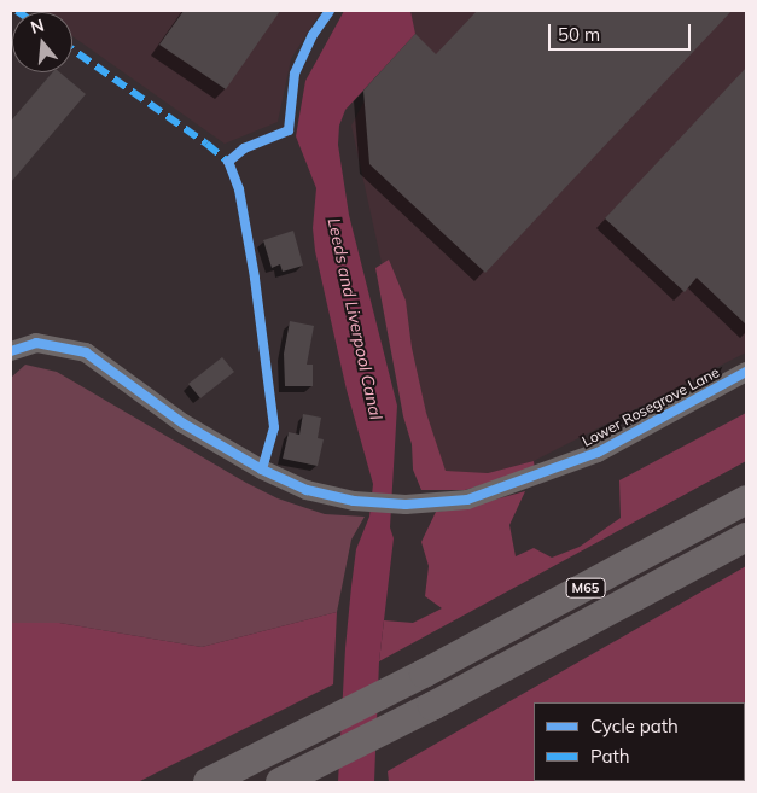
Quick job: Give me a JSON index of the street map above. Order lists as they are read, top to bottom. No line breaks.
{"streets":{"highway":["M65"],"street":["Lower Rosegrove Lane"]},"water":["Leeds and Liverpool Canal"],"legend":["Cycle path","Path"],"scale_bar":"50 m","north":"top"}
